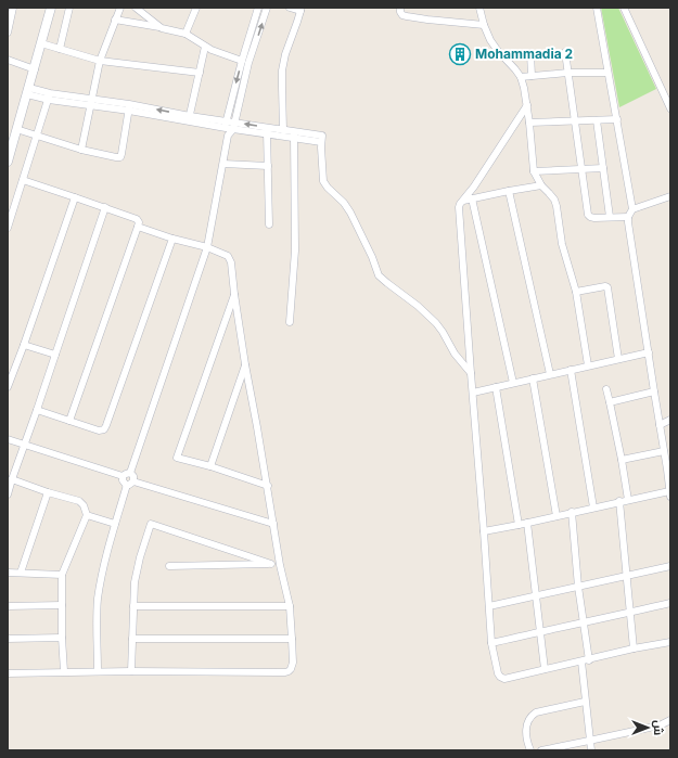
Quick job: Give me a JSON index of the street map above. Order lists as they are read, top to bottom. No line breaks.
{"places":{"building":["Mohammadia 2"]},"north":"right"}
